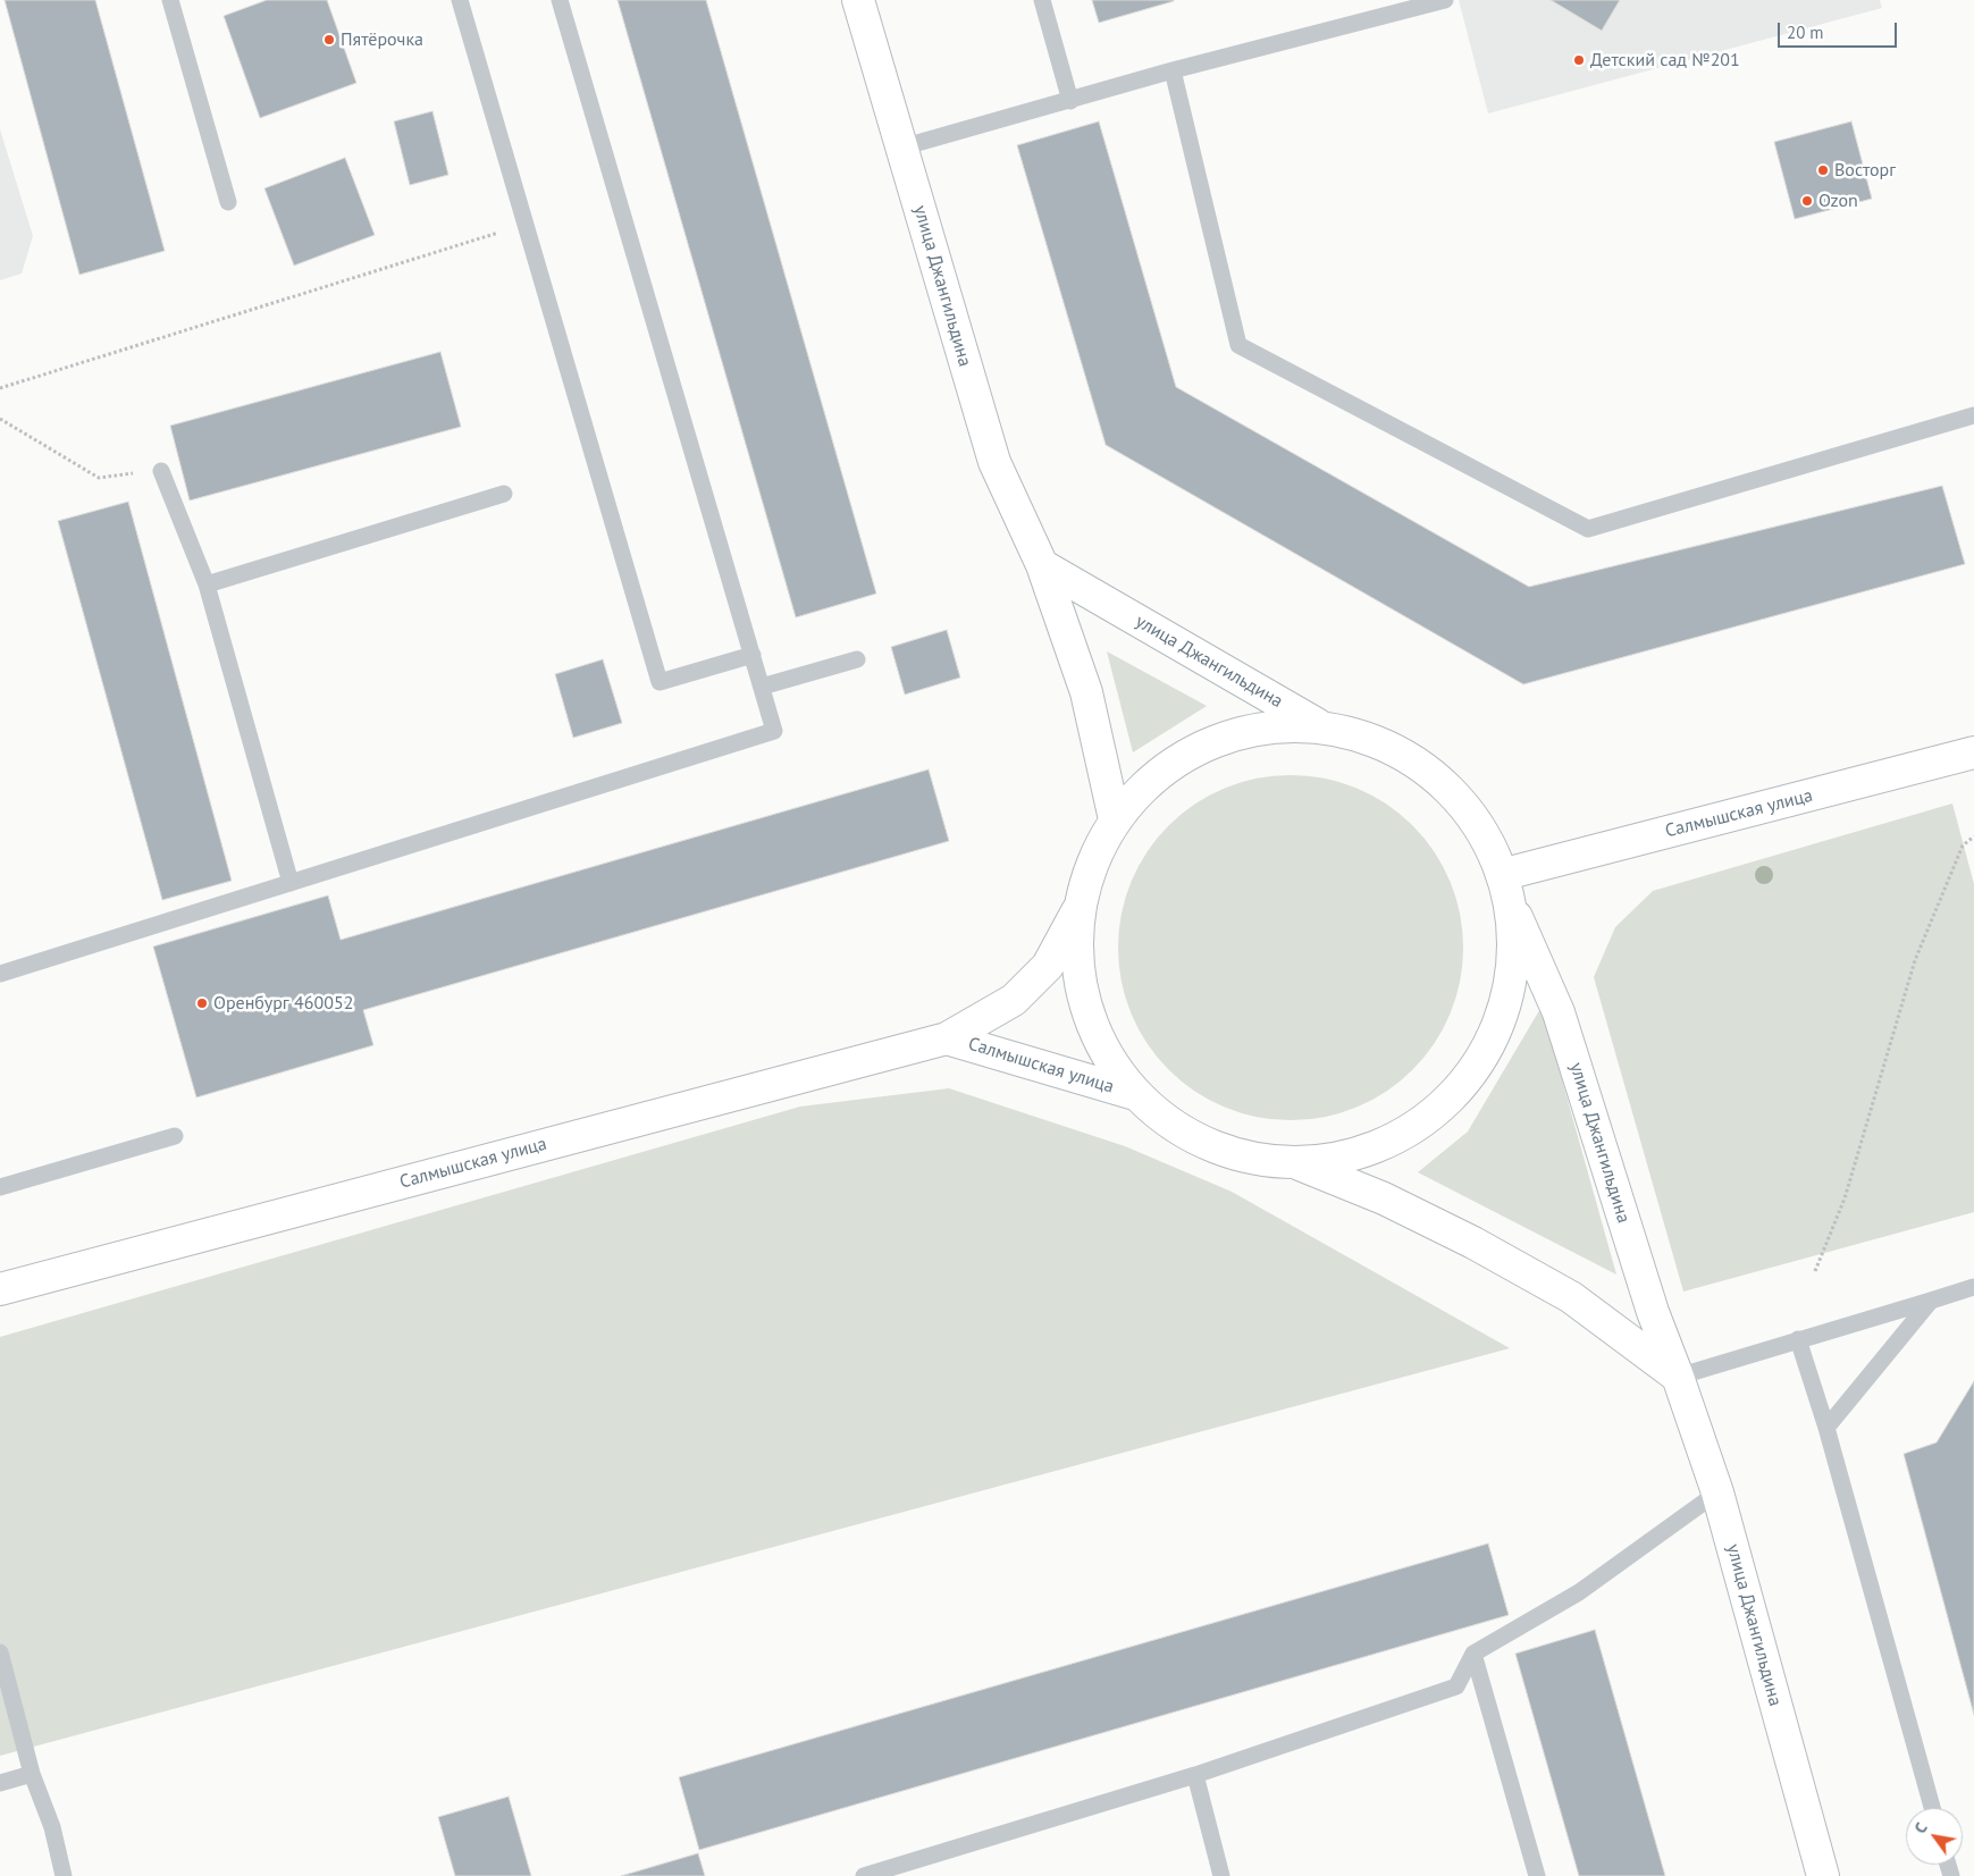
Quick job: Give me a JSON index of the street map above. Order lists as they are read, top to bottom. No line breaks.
{"streets":{"main road":["улица Джангильдина","Салмышская улица"]},"places":["Пятёрочка","Детский сад №201","Восторг","Ozon","Оренбург 460052"],"scale_bar":"20 m","north":"top left"}
